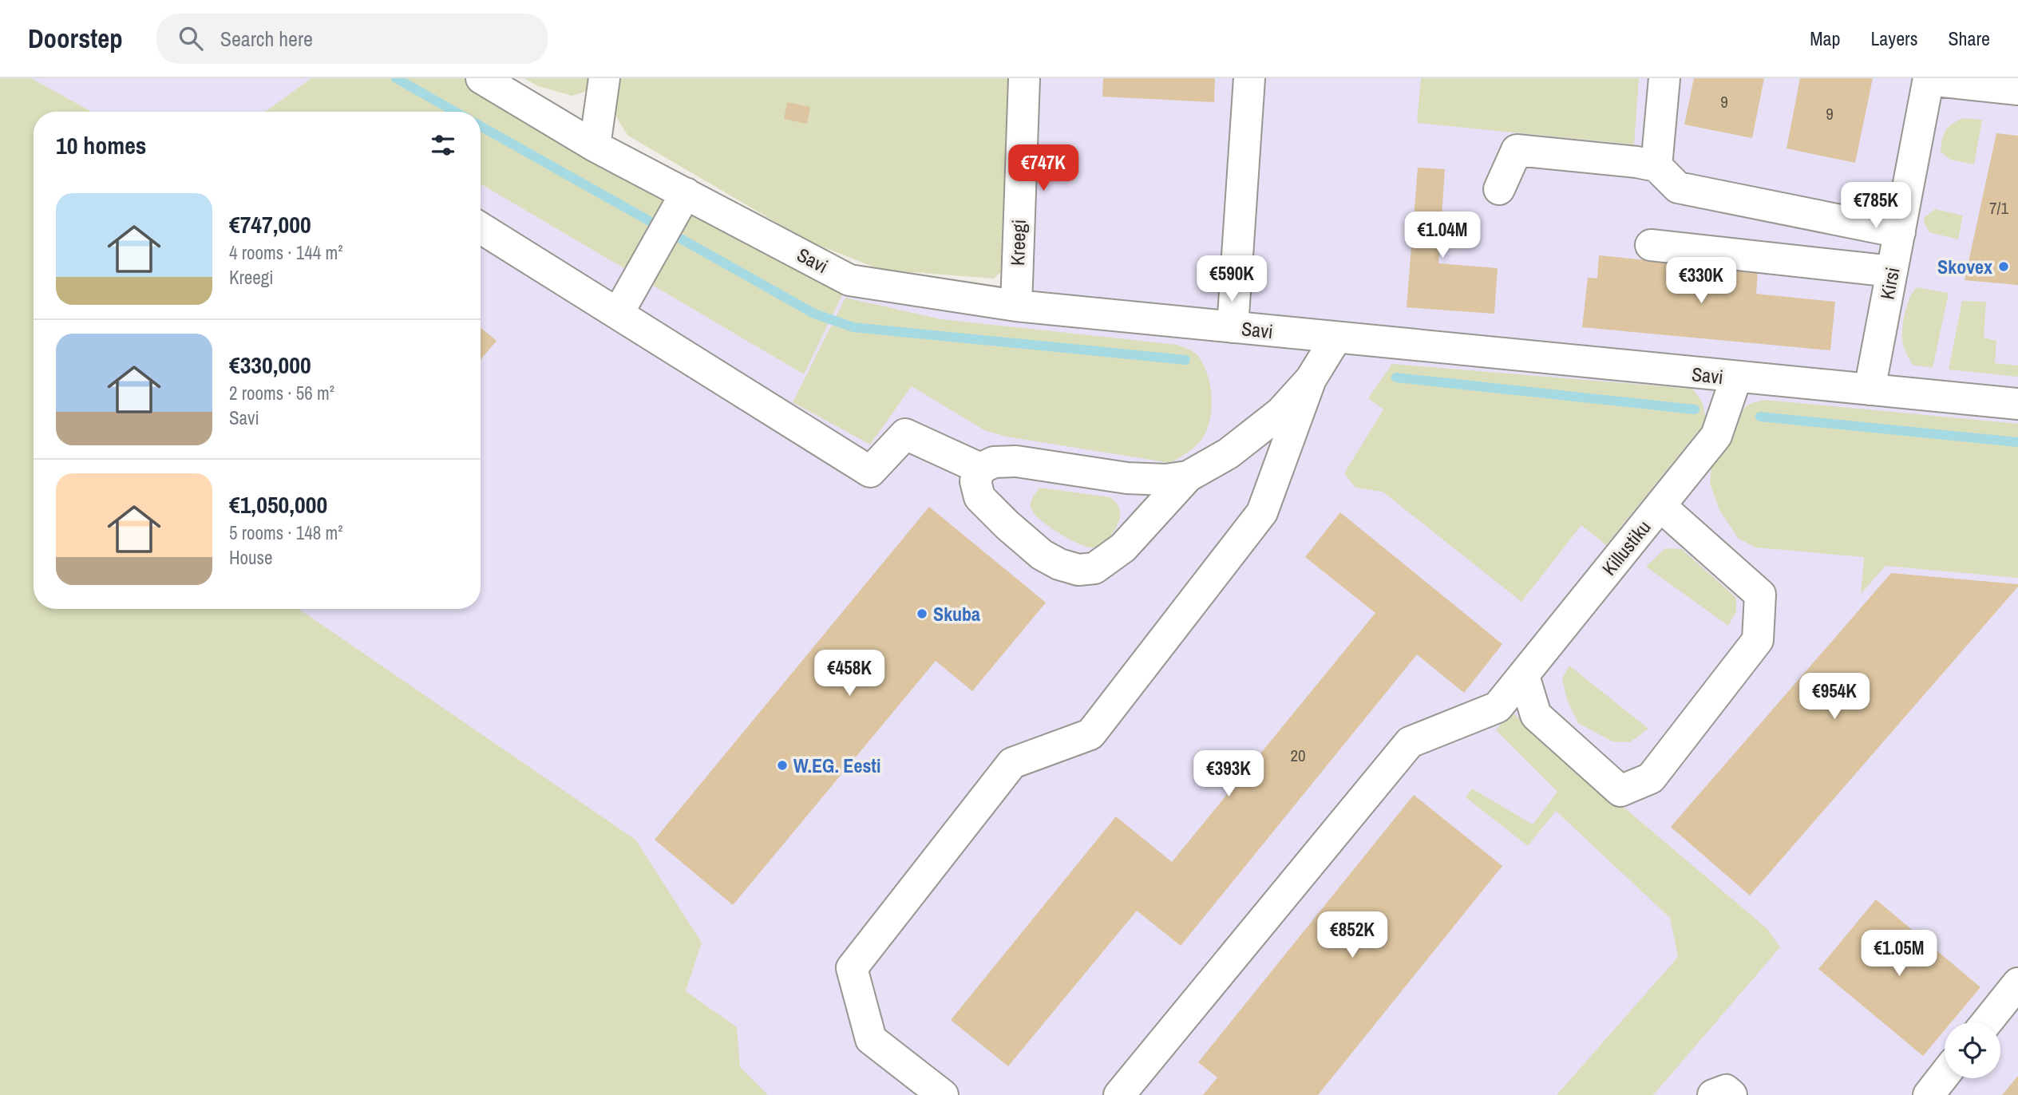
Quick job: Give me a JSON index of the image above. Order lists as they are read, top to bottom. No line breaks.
{"streets":{"street":["Kreegi","Savi","Kirsi","Killustiku"]},"crossings":[["Kreegi","Savi"],["Savi","Kirsi"],["Savi","Killustiku"]],"places":["Skovex","Skuba","W.EG. Eesti"],"house_numbers":["9","9","7/1","20"],"page":{"header":"Doorstep","search":"Search here","nav":["Map","Layers","Share"],"heading":"10 homes","price":["€747K","€785K","€1.04M","€590K","€330K","€458K","€954K","€393K","€852K","€1.05M"],"list":[{"name":"€747,000","note":"4 rooms · 144 m² · Kreegi"},{"name":"€330,000","note":"2 rooms · 56 m² · Savi"},{"name":"€1,050,000","note":"5 rooms · 148 m² · House"}]}}
